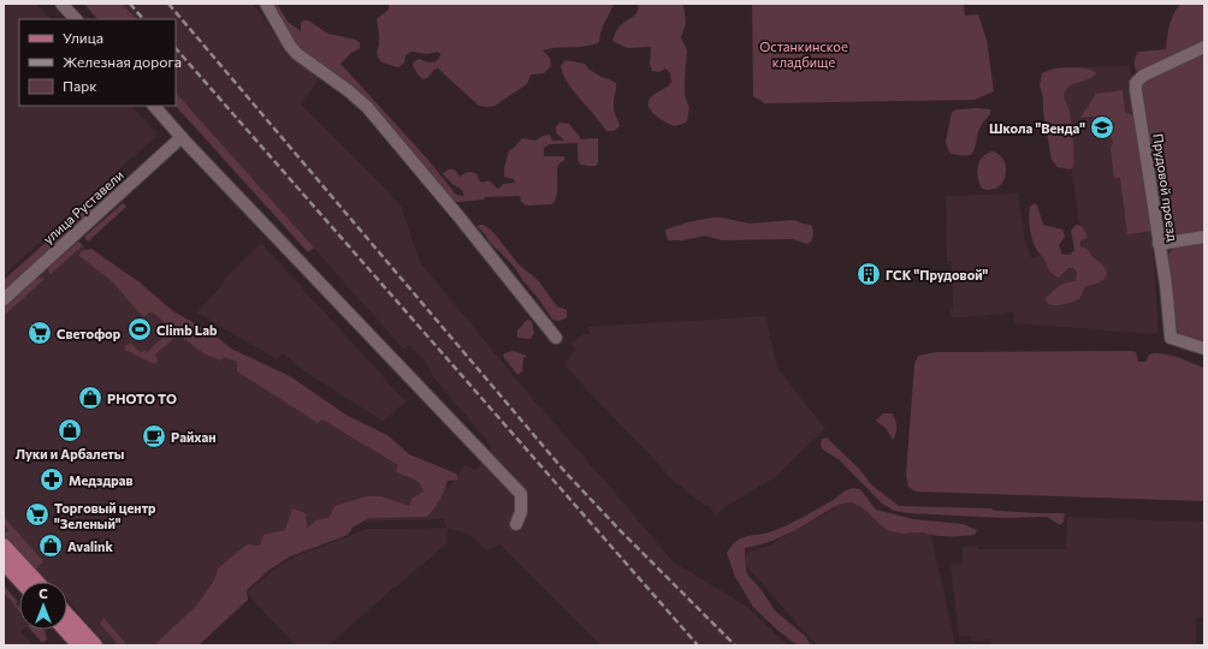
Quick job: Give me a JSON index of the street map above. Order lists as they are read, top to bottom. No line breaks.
{"streets":{"street":["Прудовой проезд","улица Руставели"]},"parks":["Останкинское кладбище"],"places":{"school or university":["Школа \"Венда\""],"building":["ГСК \"Прудовой\""],"sports":["Climb Lab"],"supermarket":["Светофор","Торговый центр \"Зеленый\""],"shop":["PHOTO TO","Луки и Арбалеты","Avalink"],"cafe":["Райхан"],"pharmacy":["Медздрав"]},"legend":["Улица","Железная дорога","Парк"],"north":"top"}
